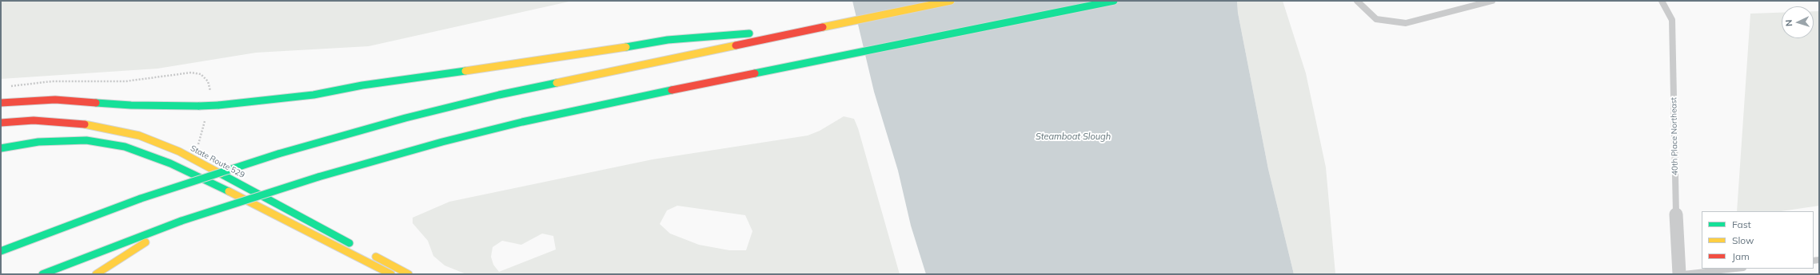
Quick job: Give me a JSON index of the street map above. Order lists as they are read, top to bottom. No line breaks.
{"streets":{"main road":["State Route 529"],"street":["40th Place Northeast"]},"water":["Steamboat Slough"],"legend":["Fast","Slow","Jam"],"north":"left"}
